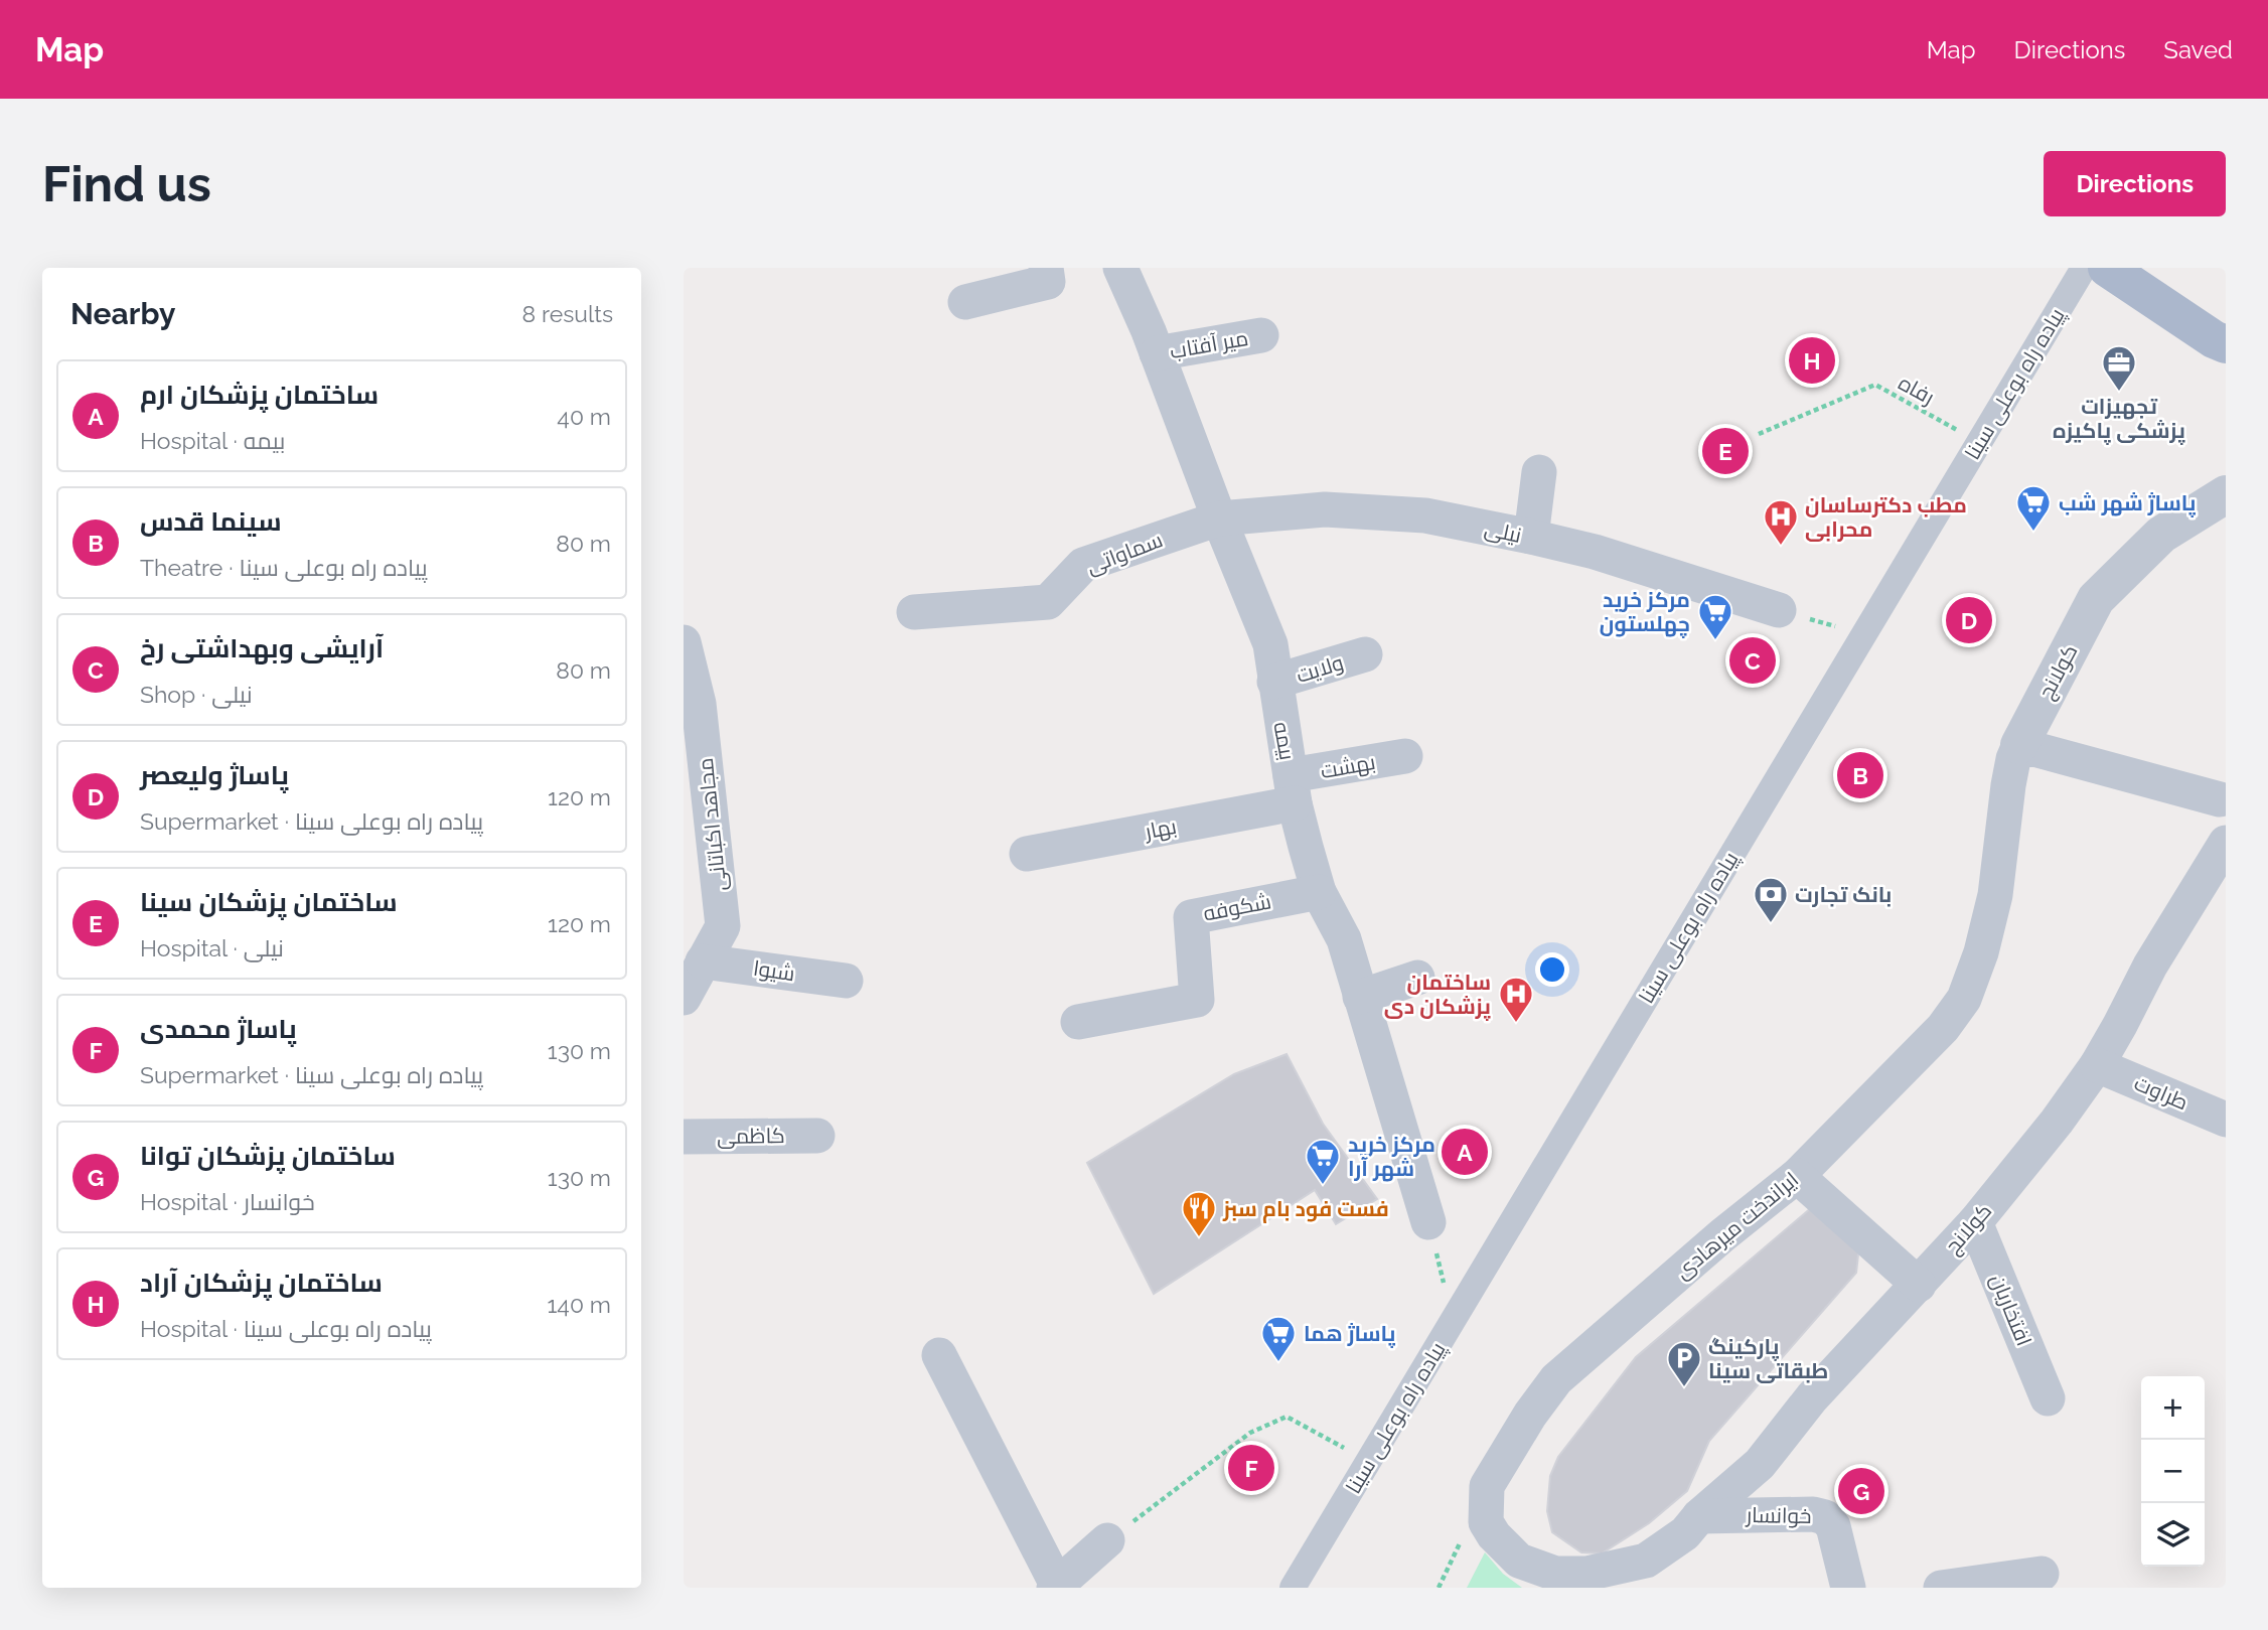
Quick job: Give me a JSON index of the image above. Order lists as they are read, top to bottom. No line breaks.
{"streets":{"street":["میر آفتاب","پیاده راه بوعلی سینا","نیلی","سماواتی","ولایت","کولانج","بیمه","بهشت","مجاهد اکباتانی","بهار","شکوفه","شیوا","طراوت","کاظمی","ایراندخت میرهادی","افتخاریان","خوانسار"],"path":["رفاه"]},"crossings":[["میر آفتاب","بیمه"],["پیاده راه بوعلی سینا","رفاه"],["نیلی","سماواتی"],["نیلی","بیمه"],["سماواتی","بیمه"],["ولایت","بیمه"],["کولانج","طراوت"],["کولانج","ایراندخت میرهادی"],["کولانج","افتخاریان"],["کولانج","خوانسار"],["بیمه","بهشت"],["بیمه","بهار"],["بیمه","شکوفه"],["بهشت","بهار"],["مجاهد اکباتانی","شیوا"]],"places":{"office":["تجهیزات پزشکی پاکیزه"],"supermarket":["پاساژ شهر شب","مرکز خرید چهلستون","مرکز خرید شهر آرا","پاساژ هما"],"hospital":["مطب دکترساسان محرابی","ساختمان پزشکان دی"],"bank":["بانک تجارت"],"restaurant":["فست فود بام سبز"],"parking":["پارکینگ طبقاتی سینا"]},"page":{"header":"Map","nav":["Map","Directions","Saved"],"buttons":"Directions","title":"Find us","heading":["Nearby","8 results"],"pins":["H","E","D","C","B","A","F","G"],"list":[{"mark":"A","name":"ساختمان پزشکان ارم","note":"Hospital · بیمه","value":"40 m"},{"mark":"B","name":"سینما قدس","note":"Theatre · پیاده راه بوعلی سینا","value":"80 m"},{"mark":"C","name":"آرایشی وبهداشتی رخ","note":"Shop · نیلی","value":"80 m"},{"mark":"D","name":"پاساژ ولیعصر","note":"Supermarket · پیاده راه بوعلی سینا","value":"120 m"},{"mark":"E","name":"ساختمان پزشکان سینا","note":"Hospital · نیلی","value":"120 m"},{"mark":"F","name":"پاساژ محمدی","note":"Supermarket · پیاده راه بوعلی سینا","value":"130 m"},{"mark":"G","name":"ساختمان پزشکان توانا","note":"Hospital · خوانسار","value":"130 m"},{"mark":"H","name":"ساختمان پزشکان آراد","note":"Hospital · پیاده راه بوعلی سینا","value":"140 m"}],"map_buttons":["+","−"]}}
